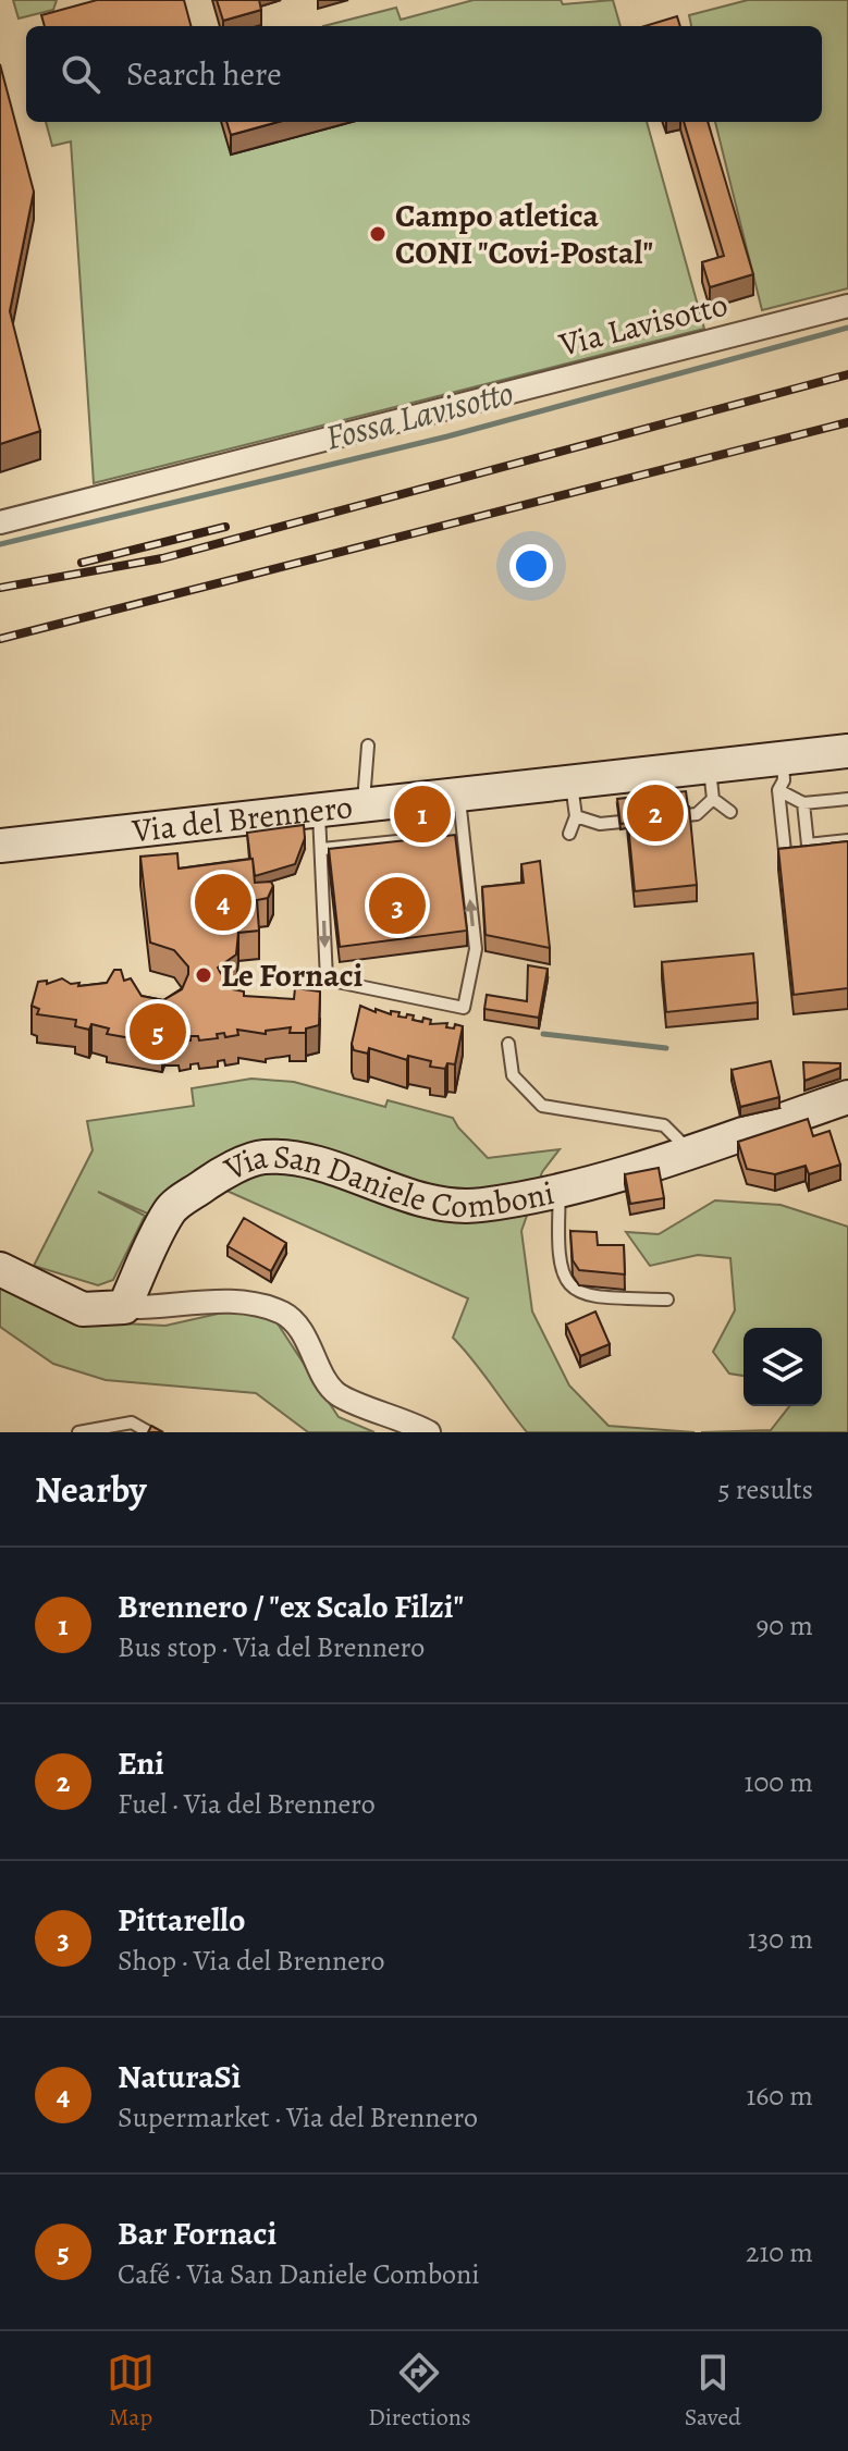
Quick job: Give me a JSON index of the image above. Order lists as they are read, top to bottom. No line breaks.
{"streets":{"street":["Via Lavisotto","Via del Brennero","Via San Daniele Comboni"]},"water":["Fossa Lavisotto"],"places":["Campo atletica CONI \"Covi-Postal\"","Le Fornaci"],"page":{"search":"Search here","pins":["2","1","4","3","5"],"heading":["Nearby","5 results"],"list":[{"mark":"1","name":"Brennero / \"ex Scalo Filzi\"","note":"Bus stop · Via del Brennero","value":"90 m"},{"mark":"2","name":"Eni","note":"Fuel · Via del Brennero","value":"100 m"},{"mark":"3","name":"Pittarello","note":"Shop · Via del Brennero","value":"130 m"},{"mark":"4","name":"NaturaSì","note":"Supermarket · Via del Brennero","value":"160 m"},{"mark":"5","name":"Bar Fornaci","note":"Café · Via San Daniele Comboni","value":"210 m"}],"nav":["Map","Directions","Saved"]}}
